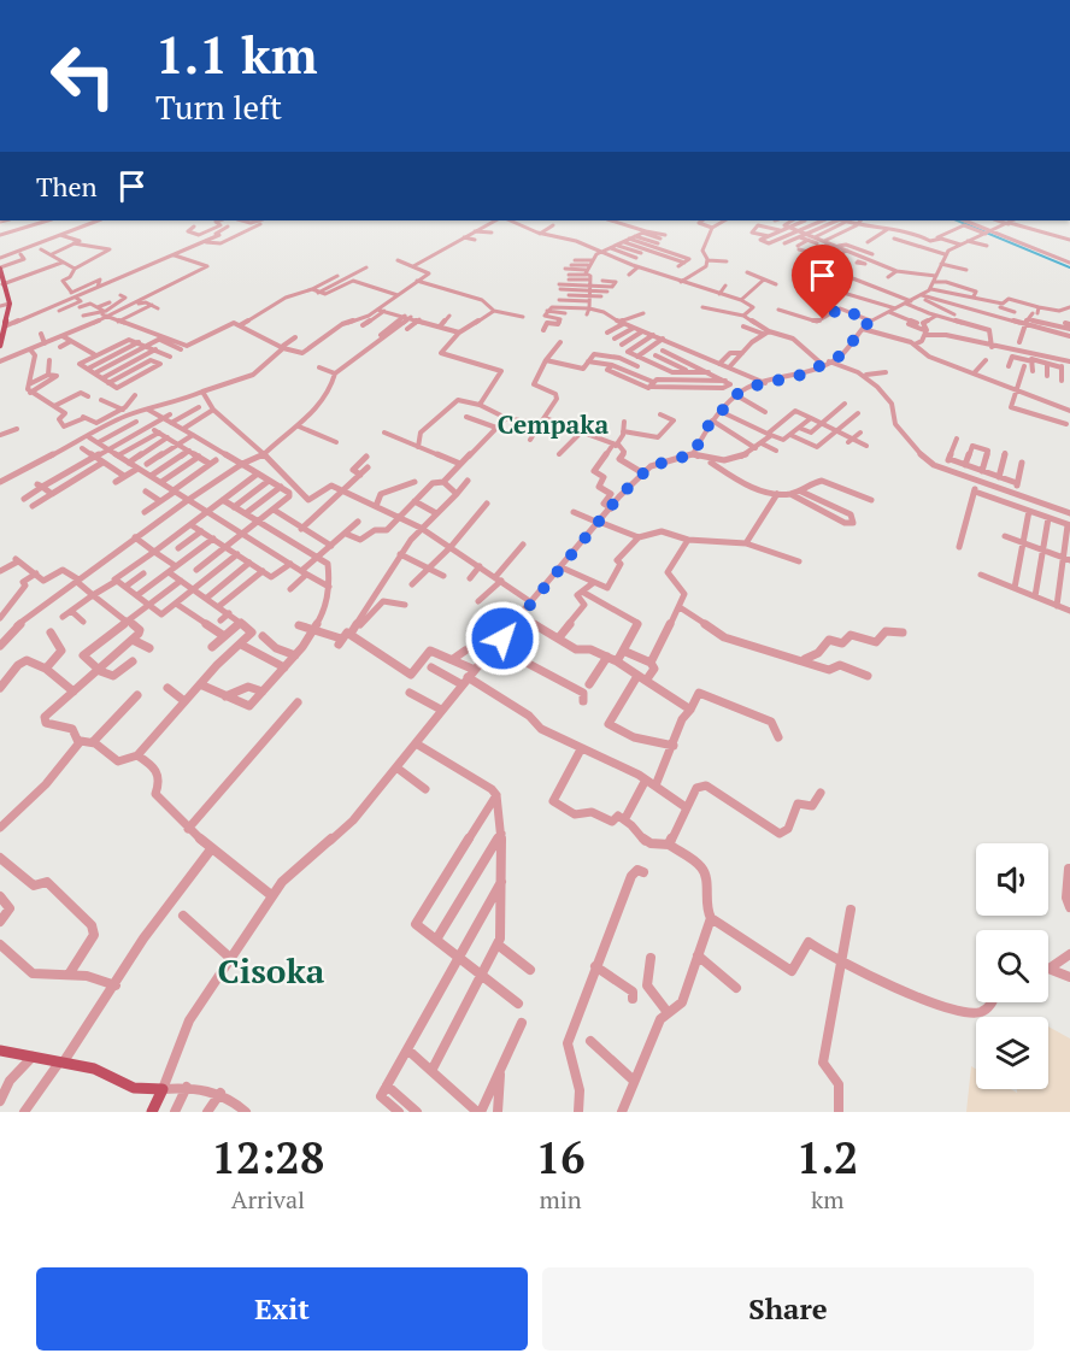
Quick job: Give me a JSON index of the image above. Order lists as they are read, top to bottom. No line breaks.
{"districts":["Cempaka","Cisoka"],"page":{"turn":["1.1 km","Turn left"],"then":"Then","eta":["12:28","Arrival","16","min","1.2","km"],"buttons":["Exit","Share"]}}
